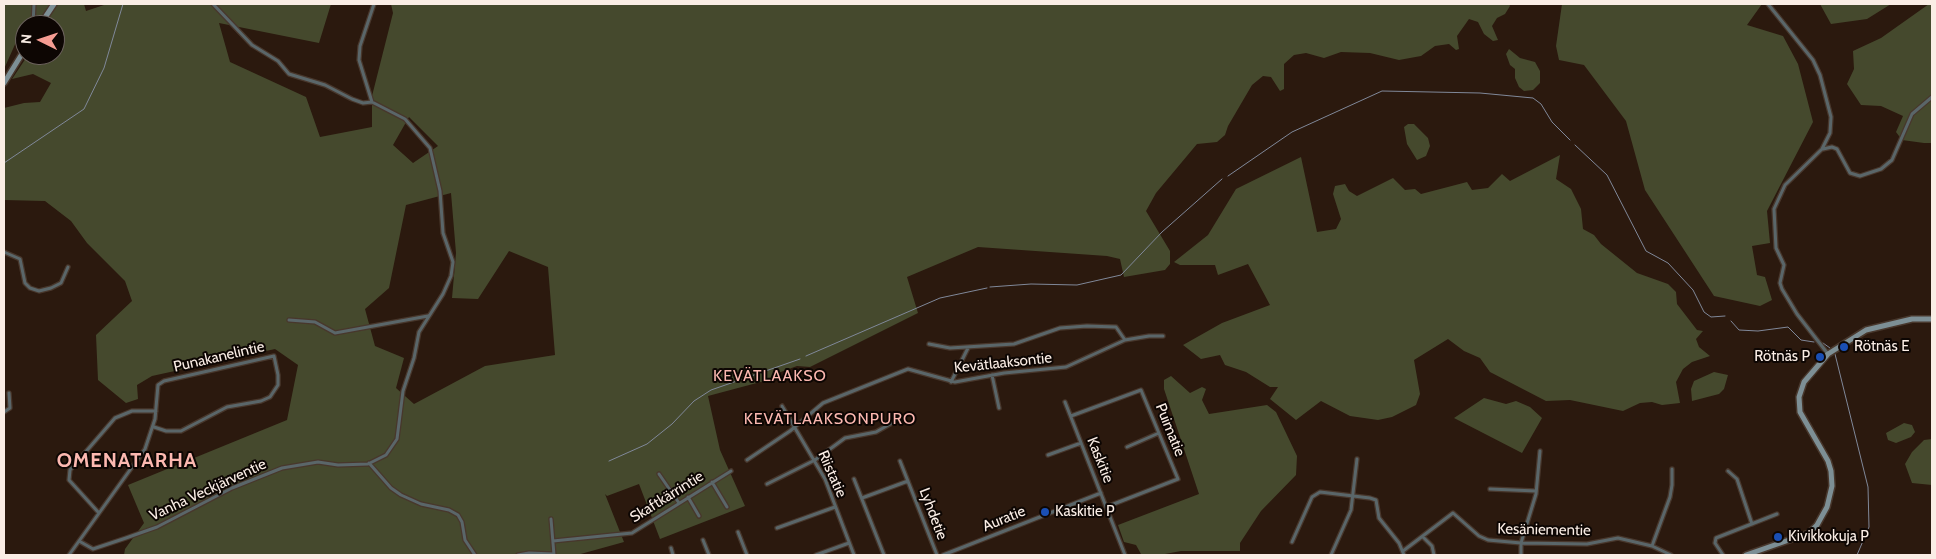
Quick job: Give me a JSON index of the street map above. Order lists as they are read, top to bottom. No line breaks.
{"streets":{"street":["Punakanelintie","Kevätlaaksontie","Puimatie","Kaskitie","Riistatie","Vanha Veckjärventie","Skaftkärrintie","Lyhdetie","Auratie","Kesäniementie"]},"crossings":[["Kevätlaaksontie","Riistatie"],["Puimatie","Kaskitie"],["Kaskitie","Auratie"]],"districts":["KEVÄTLAAKSO","KEVÄTLAAKSONPURO","OMENATARHA"],"places":["Rötnäs E","Rötnäs P","Kaskitie P","Kivikkokuja P"],"north":"left"}
